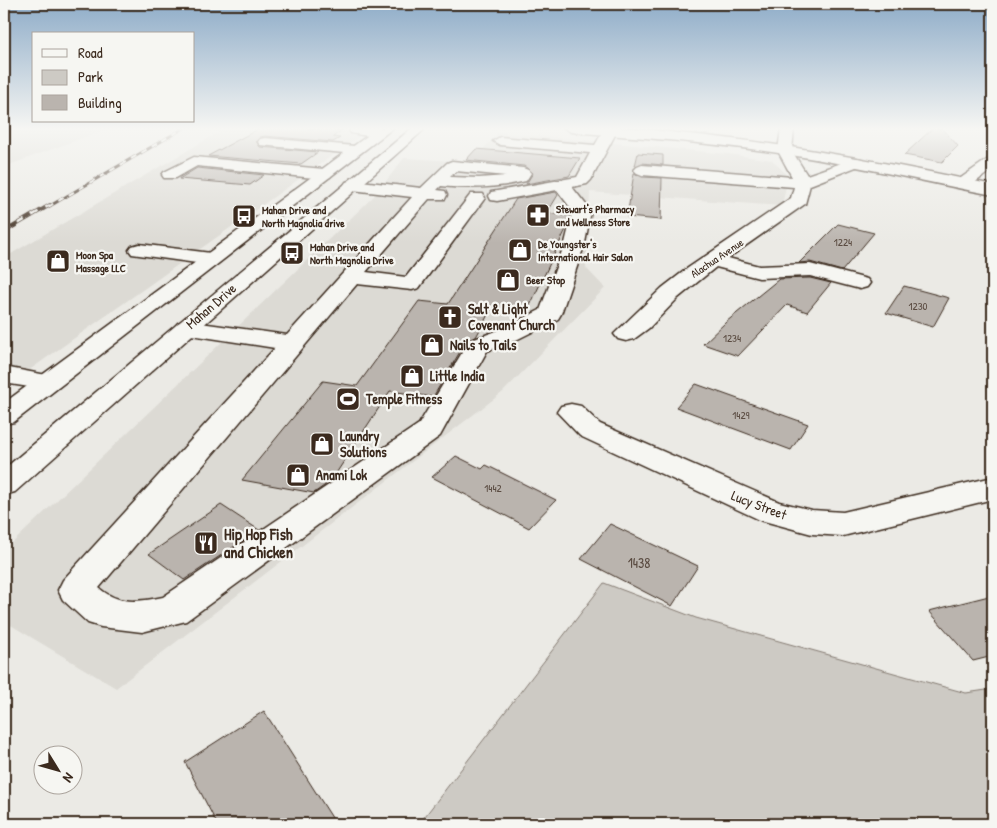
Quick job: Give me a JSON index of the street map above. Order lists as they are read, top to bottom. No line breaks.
{"streets":{"main road":["Alachua Avenue","Mahan Drive","Lucy Street"]},"places":{"pharmacy":["Stewart's Pharmacy and Wellness Store"],"bus stop":["Mahan Drive and North Magnolia drive","Mahan Drive and North Magnolia Drive"],"shop":["De Youngster's International Hair Salon","Moon Spa Massage LLC","Beer Stop","Nails to Tails","Little India","Laundry Solutions","Anami Lok"],"church":["Salt & Light Covenant Church"],"sports":["Temple Fitness"],"restaurant":["Hip Hop Fish and Chicken"]},"house_numbers":["1224","1230","1234","1429","1442","1438"],"legend":["Road","Park","Building"],"north":"bottom right"}
